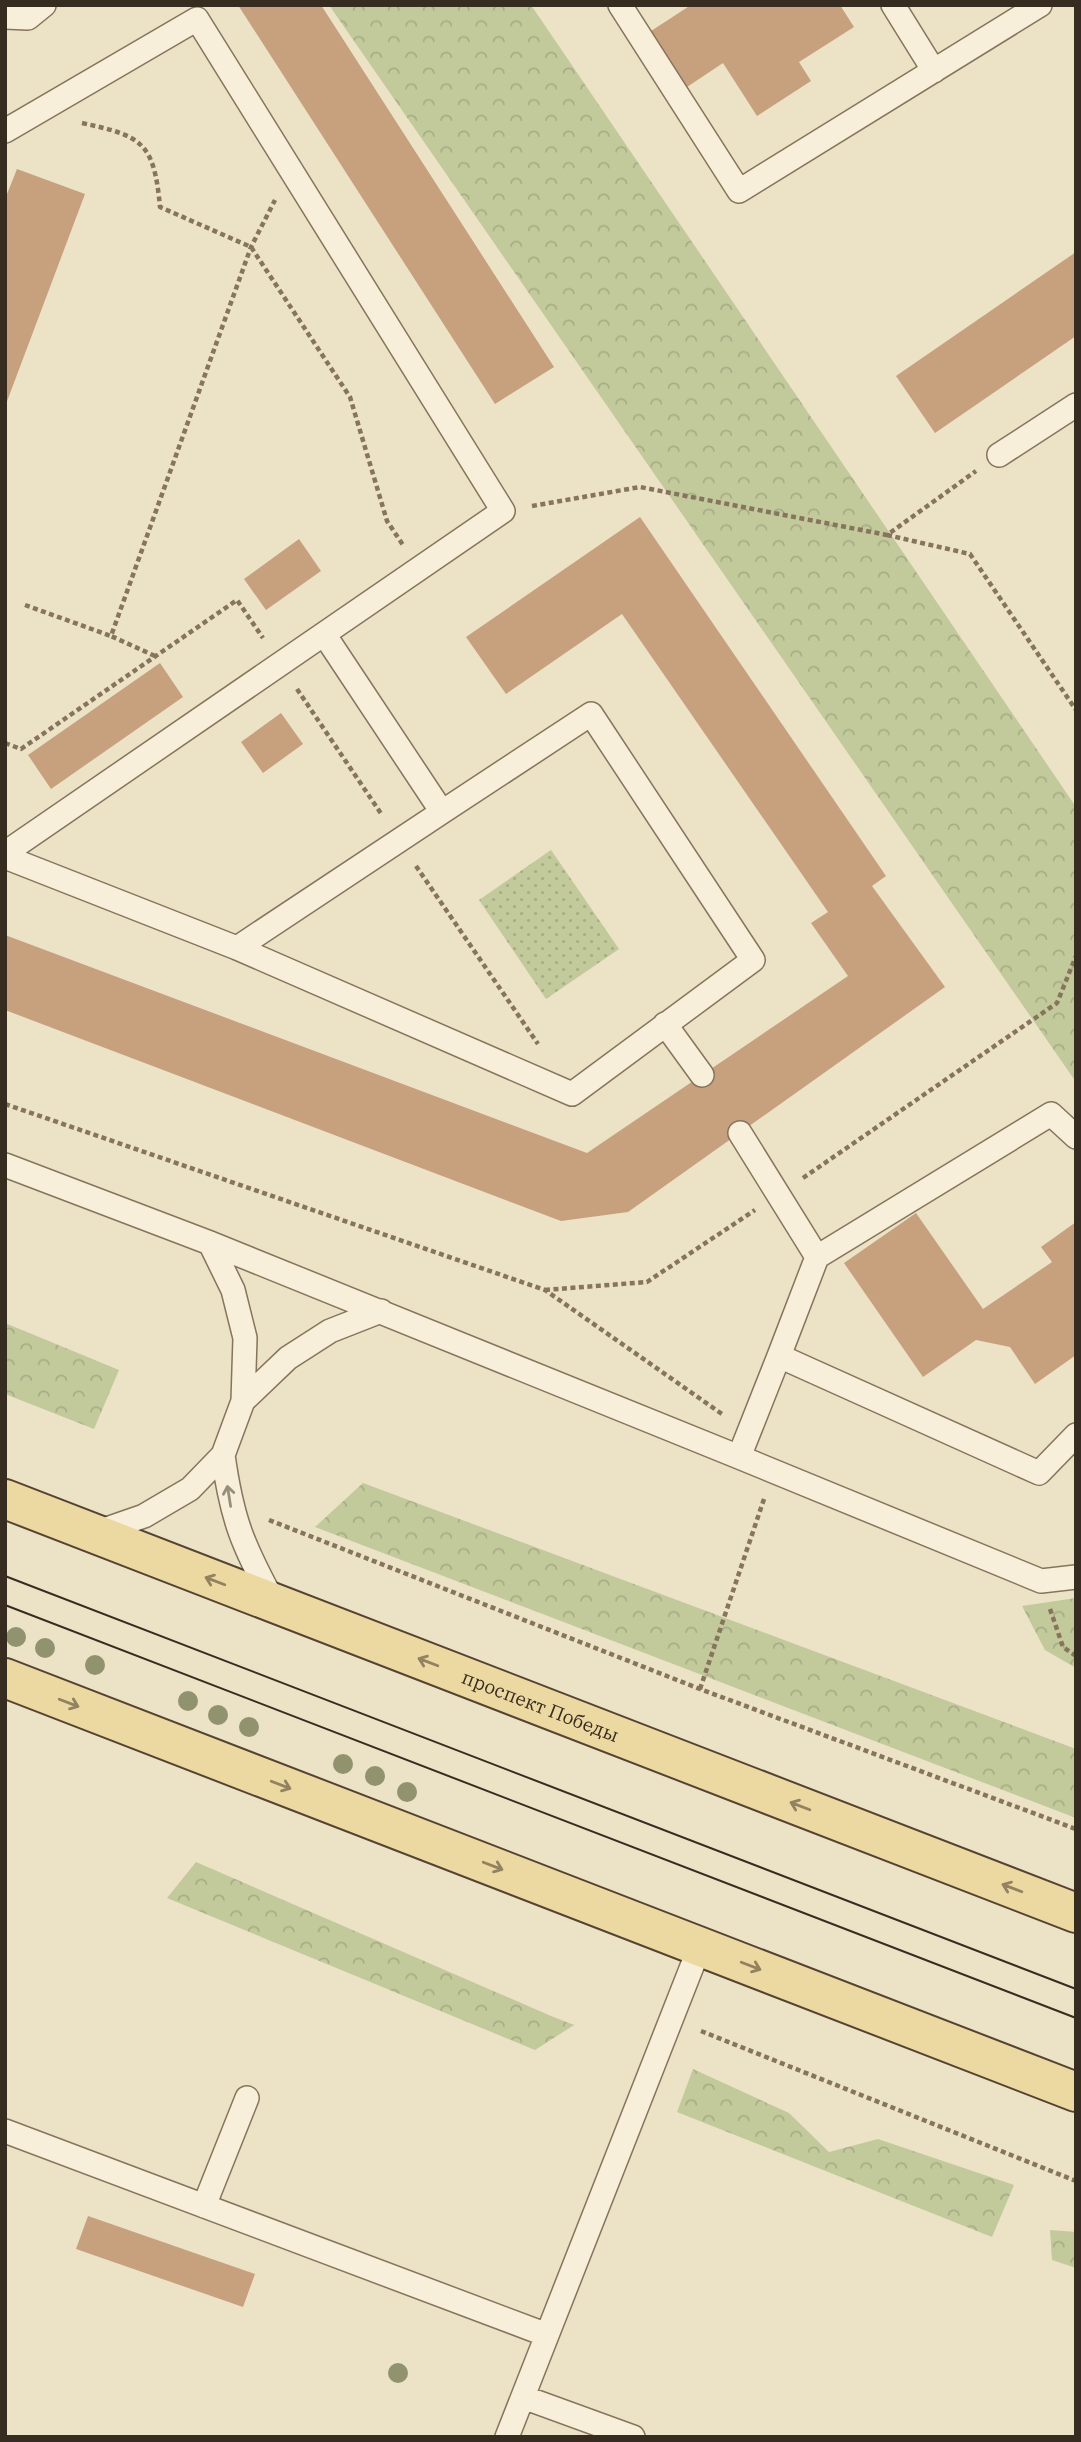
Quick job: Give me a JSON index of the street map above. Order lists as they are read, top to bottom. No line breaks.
{"streets":{"main road":["проспект Победы"]}}
